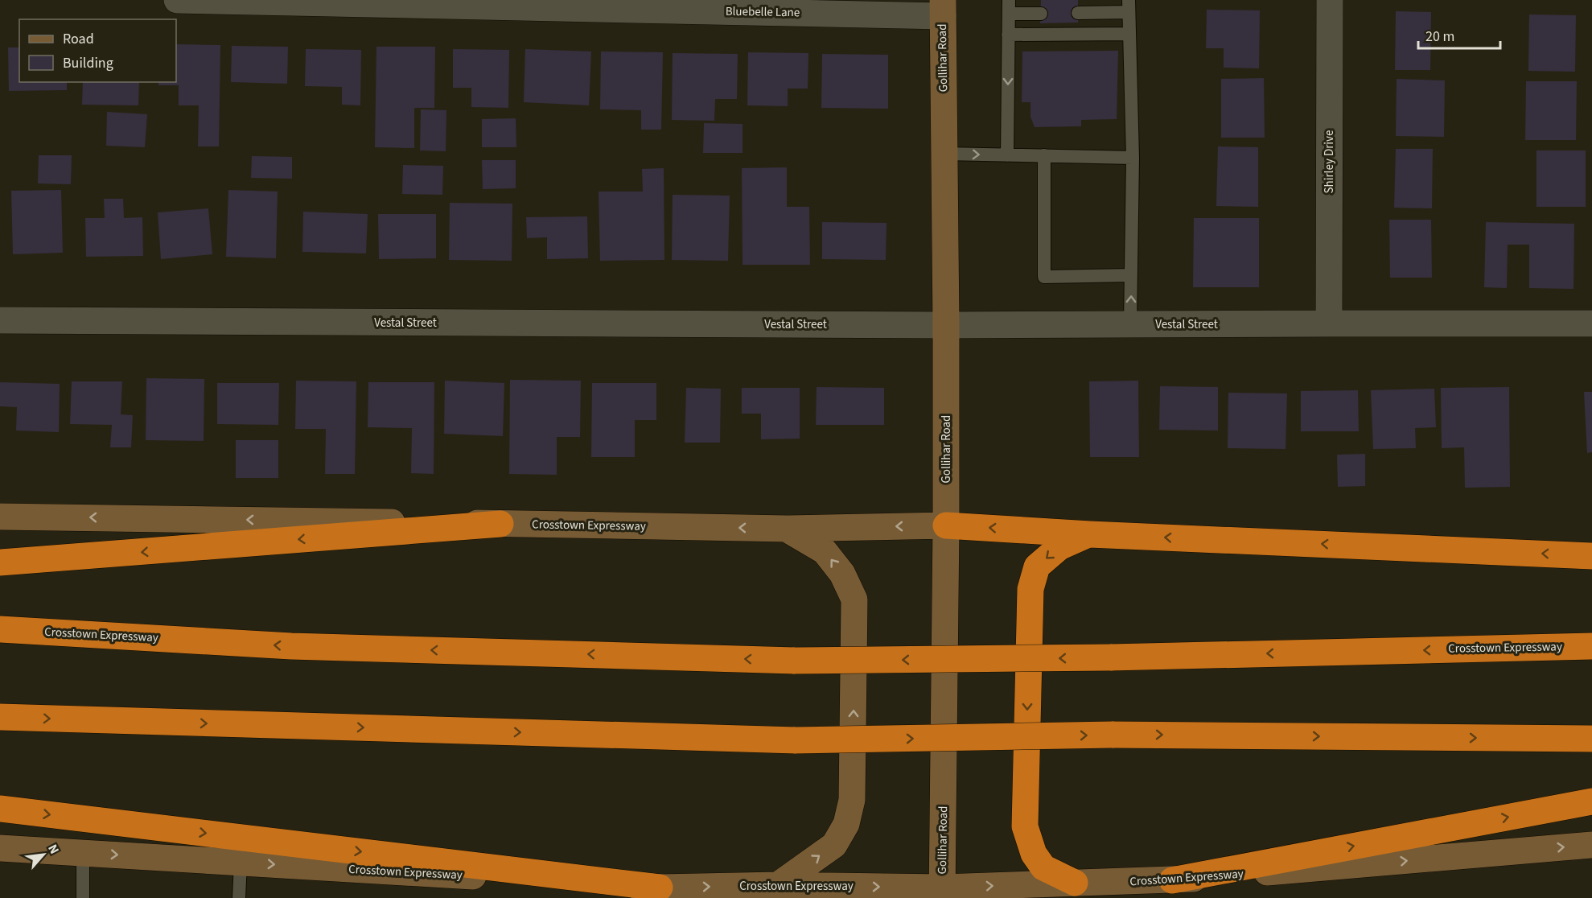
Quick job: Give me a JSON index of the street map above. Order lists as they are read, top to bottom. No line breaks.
{"streets":{"highway":["Crosstown Expressway"],"main road":["Gollihar Road"],"street":["Bluebelle Lane","Shirley Drive","Vestal Street"]},"crossings":[["Bluebelle Lane","Gollihar Road"],["Gollihar Road","Vestal Street"],["Gollihar Road","Crosstown Expressway"],["Shirley Drive","Vestal Street"]],"legend":["Road","Building"],"scale_bar":"20 m","north":"top right"}
